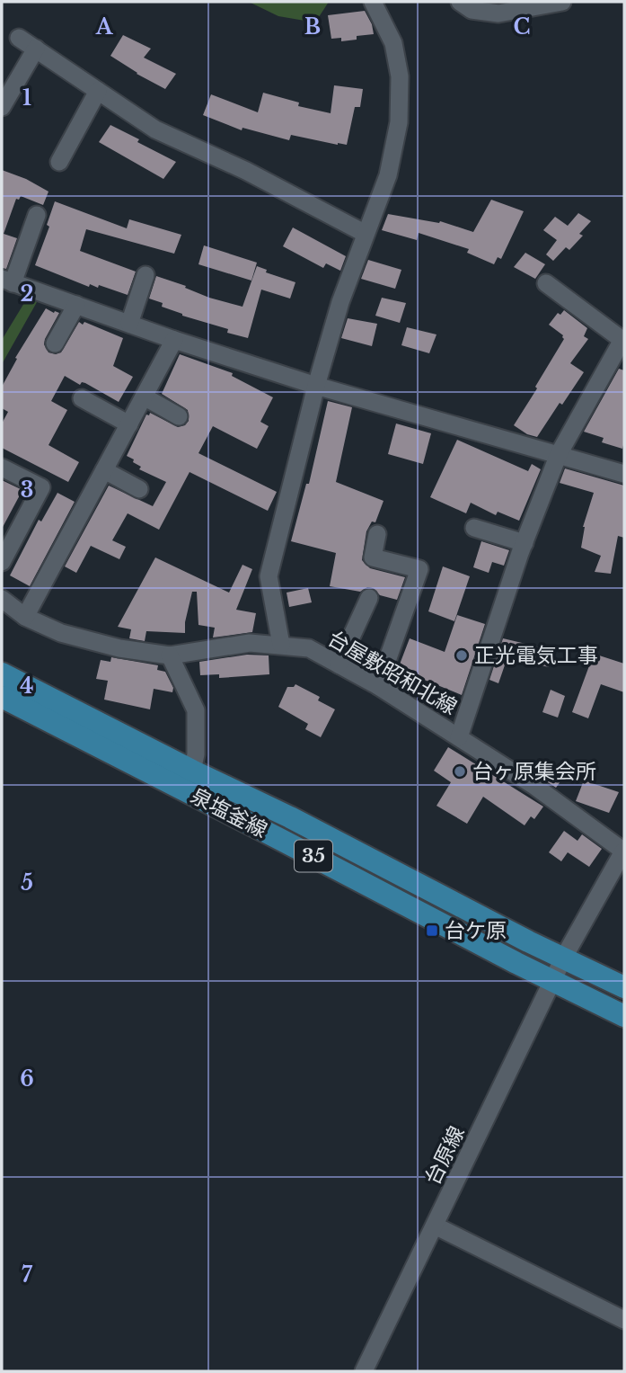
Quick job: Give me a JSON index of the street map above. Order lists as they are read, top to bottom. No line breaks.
{"streets":{"main road":["泉塩釜線","35"],"street":["台屋敷昭和北線","台原線"]},"crossings":[["台屋敷昭和北線","台原線"],["泉塩釜線","台原線"]],"places":{"other":["正光電気工事","台ヶ原集会所"],"transit":["台ケ原"]},"grid":{"columns":["A","B","C"],"rows":["1","2","3","4","5","6","7"]}}
